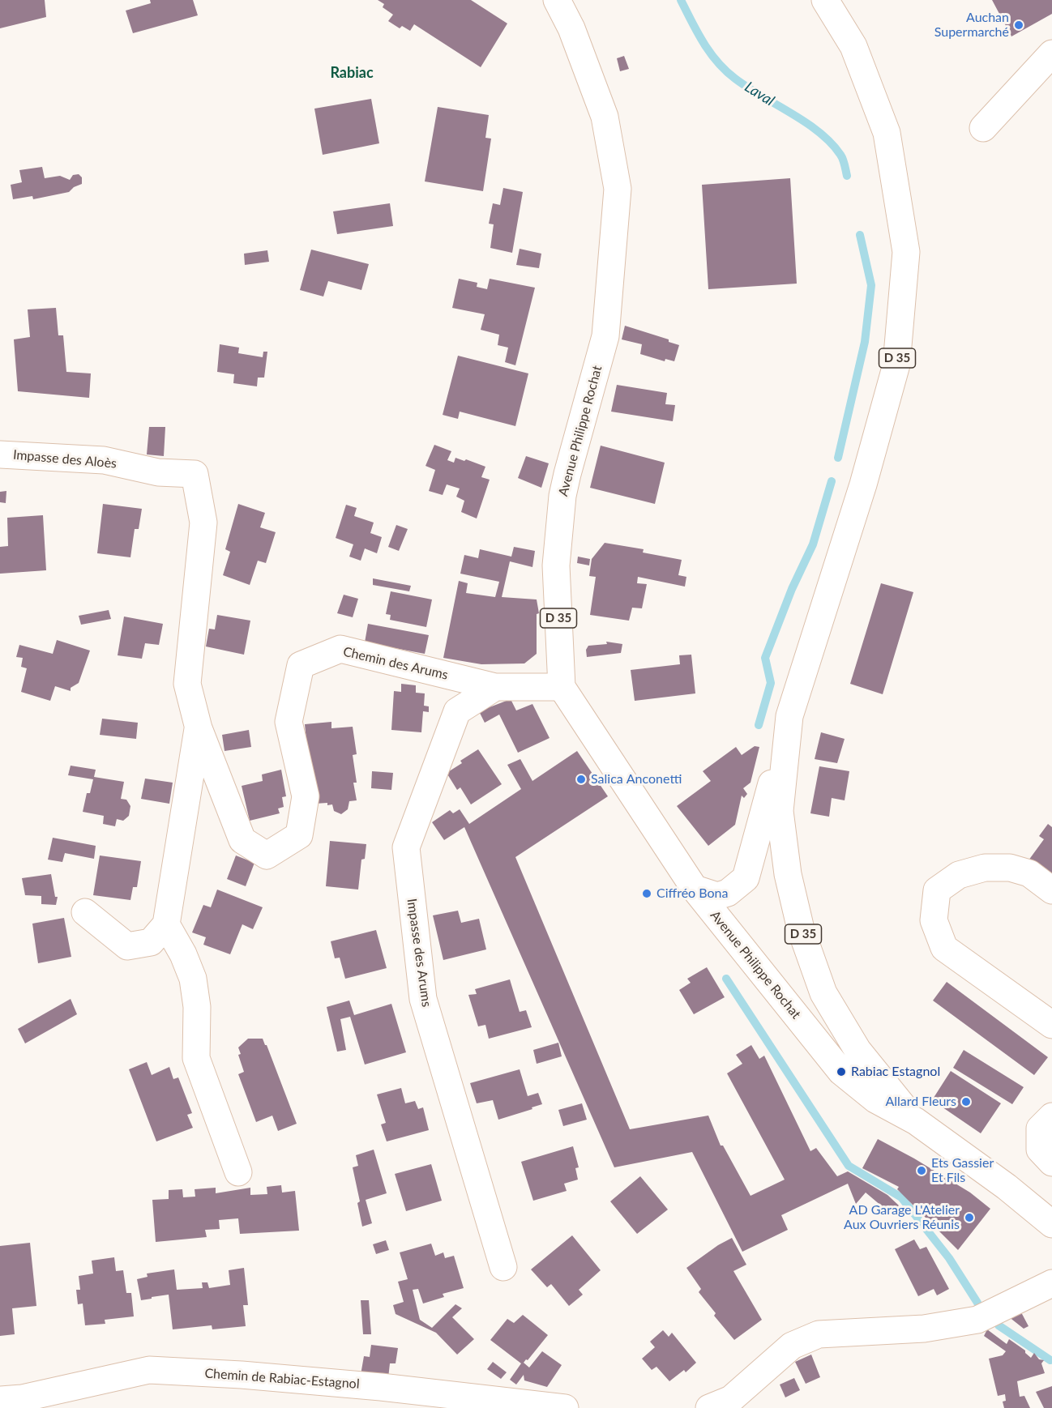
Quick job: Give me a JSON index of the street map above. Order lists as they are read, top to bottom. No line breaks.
{"streets":{"street":["D 35","Avenue Philippe Rochat","Impasse des Aloès","Chemin des Arums","Impasse des Arums","Chemin de Rabiac-Estagnol"]},"crossings":[["Avenue Philippe Rochat","Chemin des Arums"],["Impasse des Aloès","Chemin des Arums"],["Chemin des Arums","Impasse des Arums"]],"districts":["Rabiac"],"water":["Laval"],"places":["Auchan Supermarché","Salica Anconetti","Ciffréo Bona","Rabiac Estagnol","Allard Fleurs","Ets Gassier Et Fils","AD Garage L'Atelier Aux Ouvriers Réunis"]}
